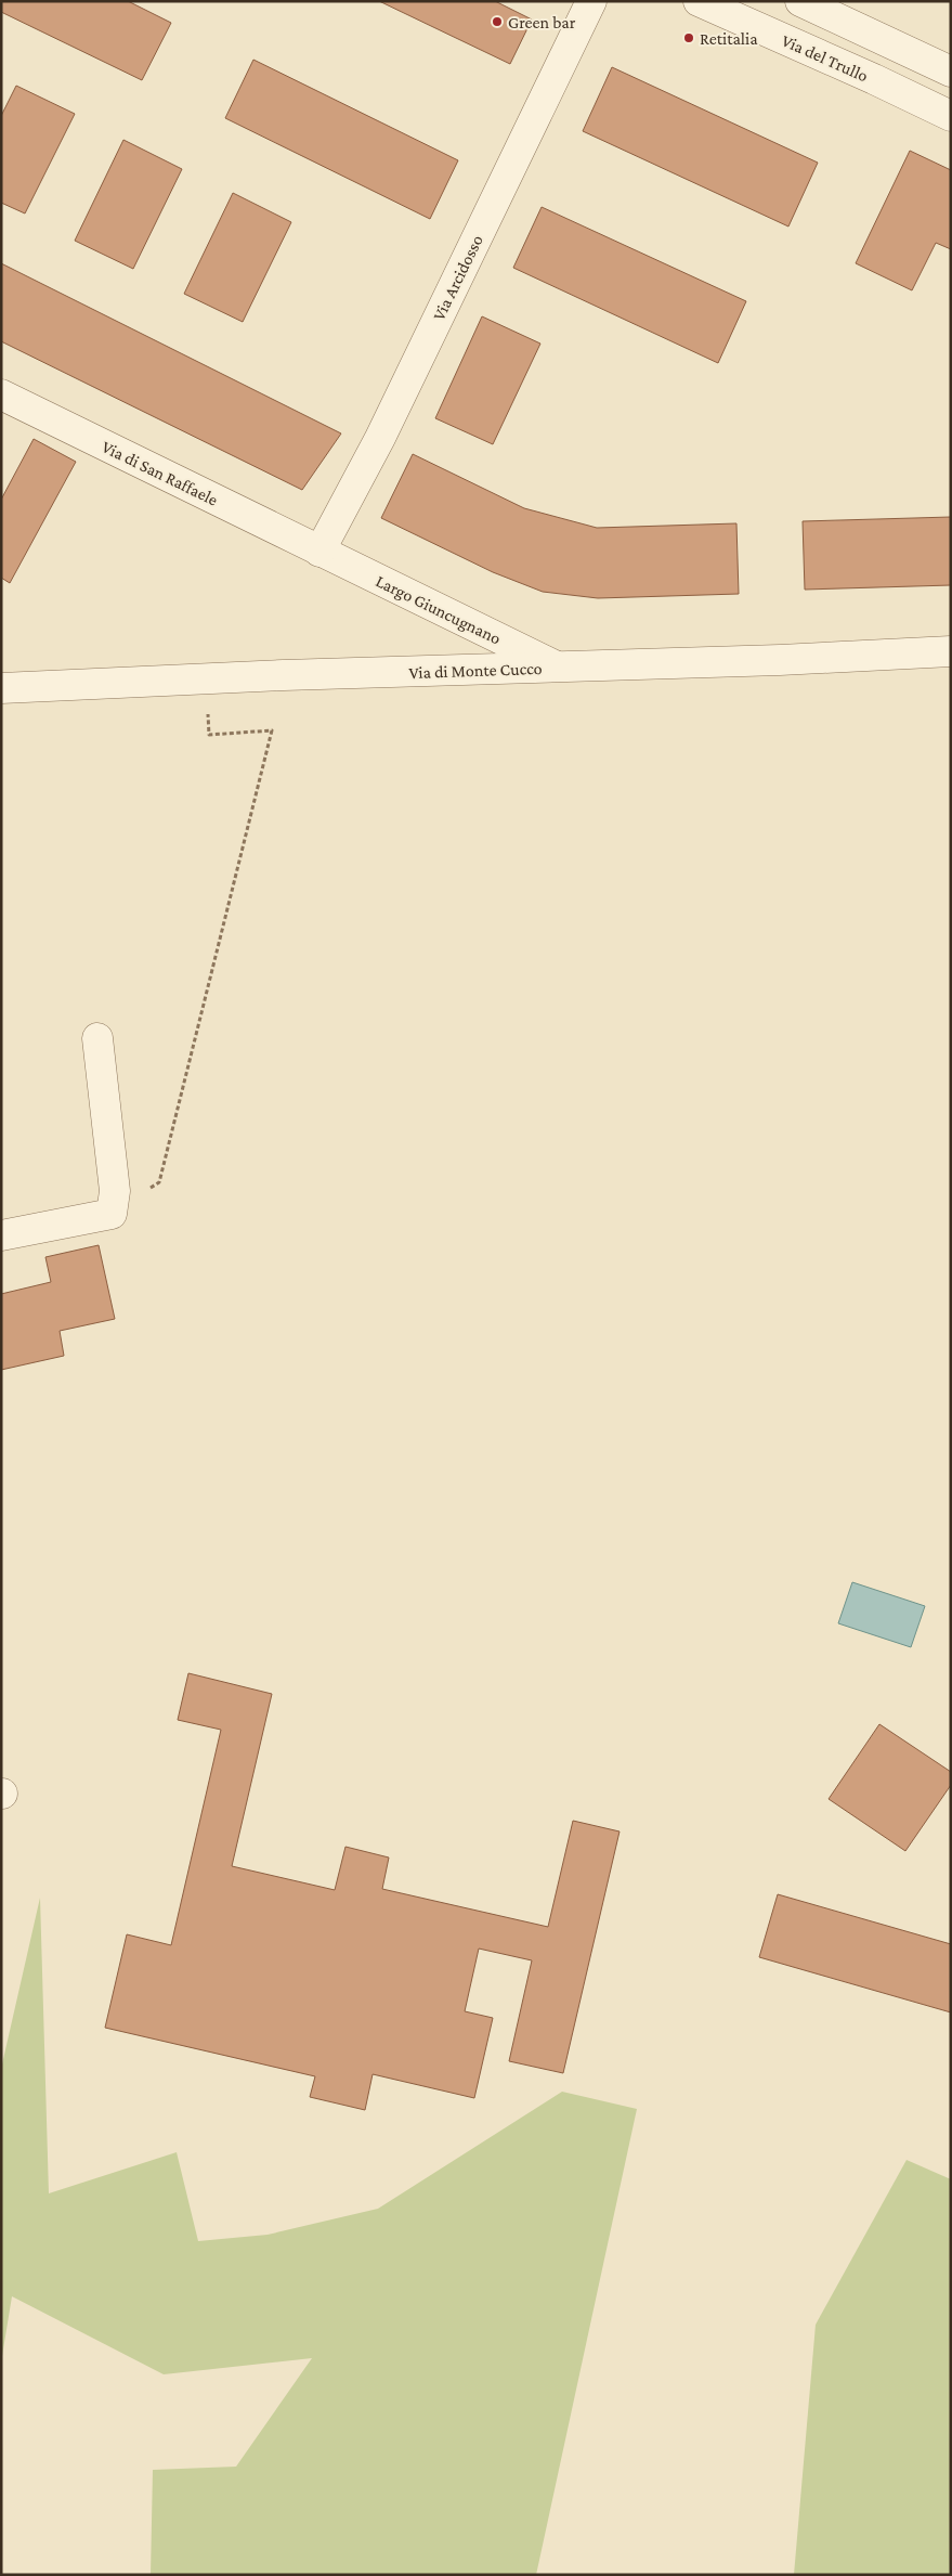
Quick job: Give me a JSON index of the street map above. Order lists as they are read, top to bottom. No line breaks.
{"streets":{"street":["Via del Trullo","Via Arcidosso","Via di San Raffaele","Largo Giuncugnano","Via di Monte Cucco"]},"crossings":[["Via Arcidosso","Via di San Raffaele"],["Via Arcidosso","Largo Giuncugnano"],["Via di San Raffaele","Largo Giuncugnano"],["Largo Giuncugnano","Via di Monte Cucco"]],"places":["Green bar","Retitalia"]}
